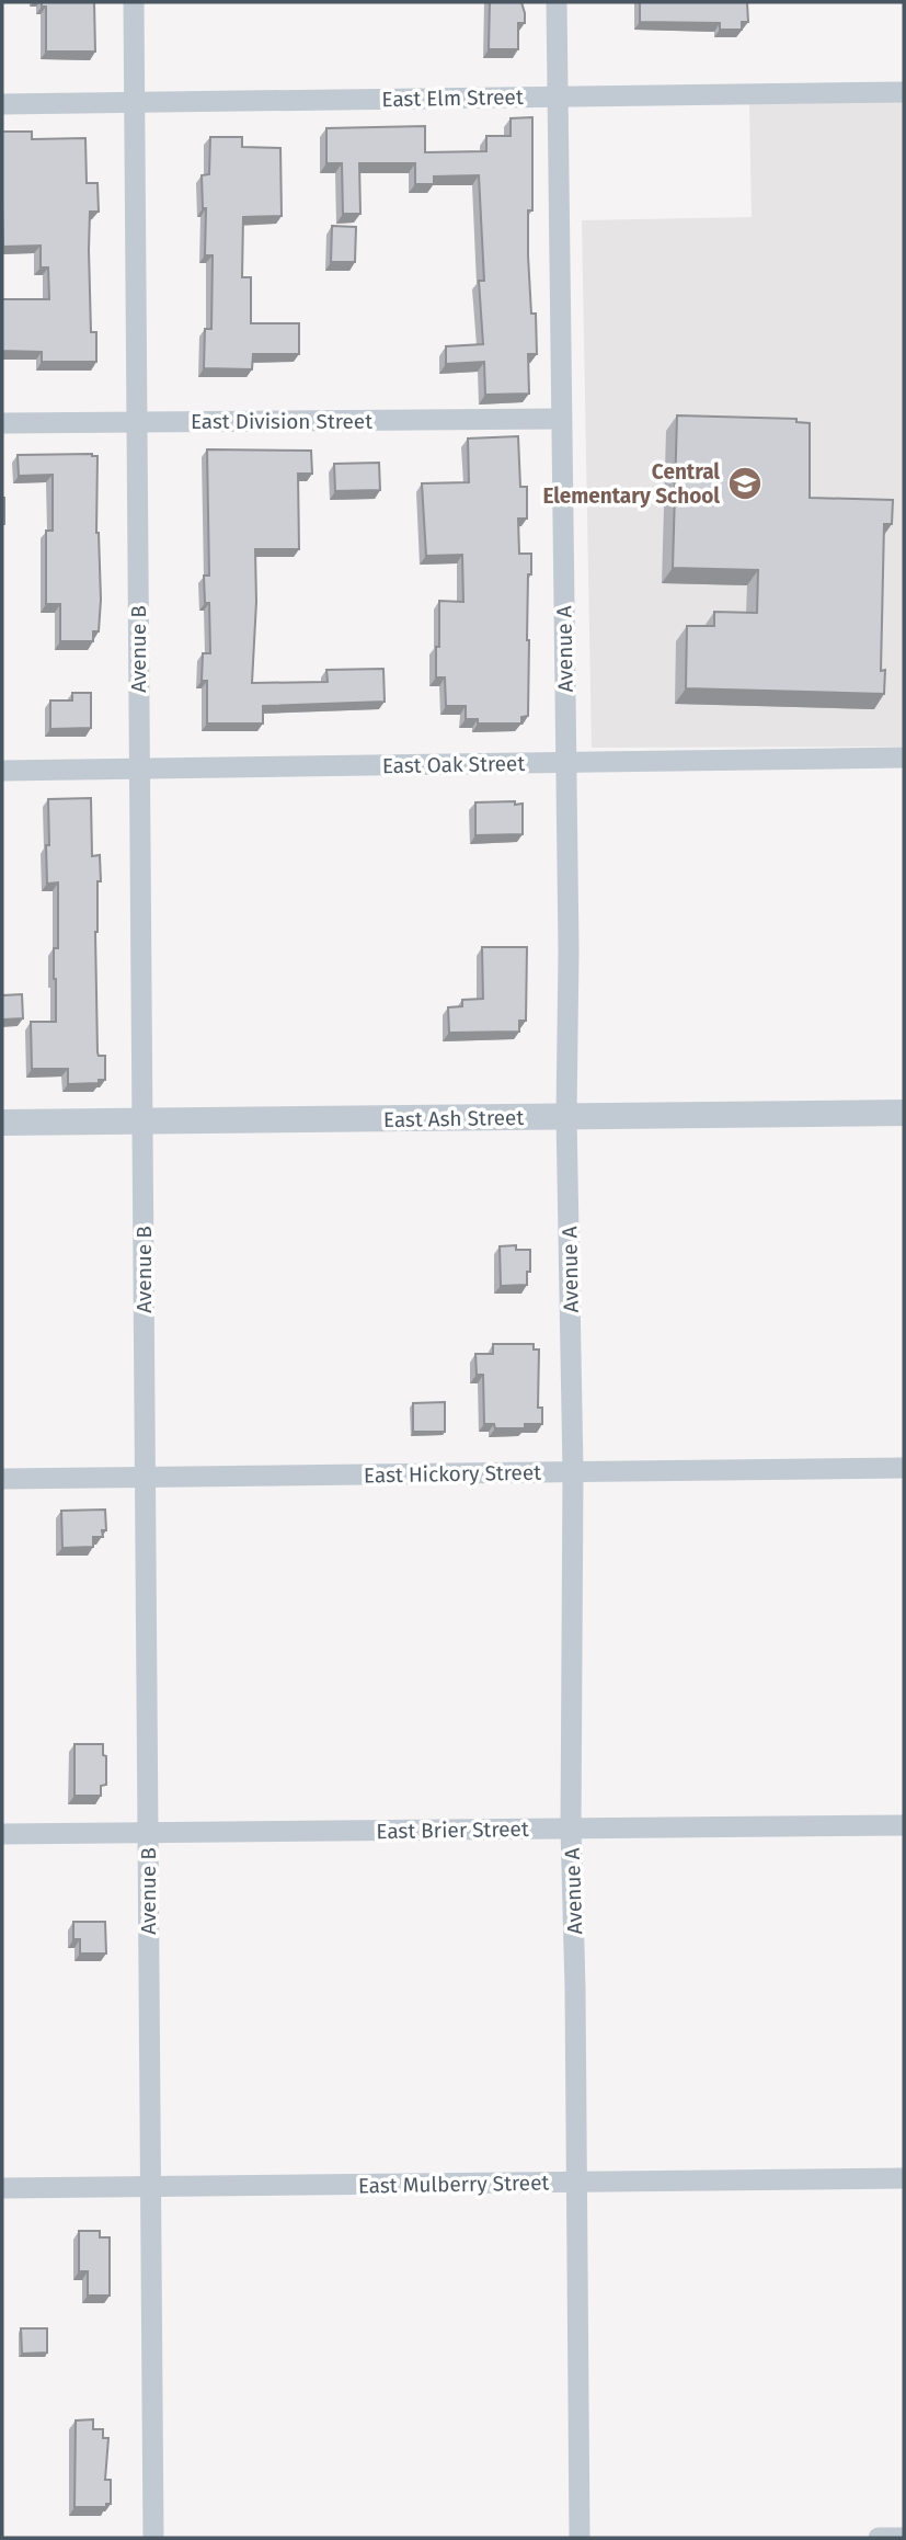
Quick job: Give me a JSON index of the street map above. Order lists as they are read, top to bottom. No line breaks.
{"streets":{"street":["East Elm Street","East Division Street","Avenue B","Avenue A","East Oak Street","East Ash Street","East Hickory Street","East Brier Street","East Mulberry Street"]},"crossings":[["East Elm Street","Avenue B"],["East Elm Street","Avenue A"],["East Division Street","Avenue B"],["East Division Street","Avenue A"],["Avenue B","East Oak Street"],["Avenue B","East Ash Street"],["Avenue B","East Hickory Street"],["Avenue B","East Brier Street"],["Avenue B","East Mulberry Street"],["Avenue A","East Oak Street"],["Avenue A","East Ash Street"],["Avenue A","East Hickory Street"],["Avenue A","East Brier Street"],["Avenue A","East Mulberry Street"]],"places":{"school or university":["Central Elementary School"]}}
